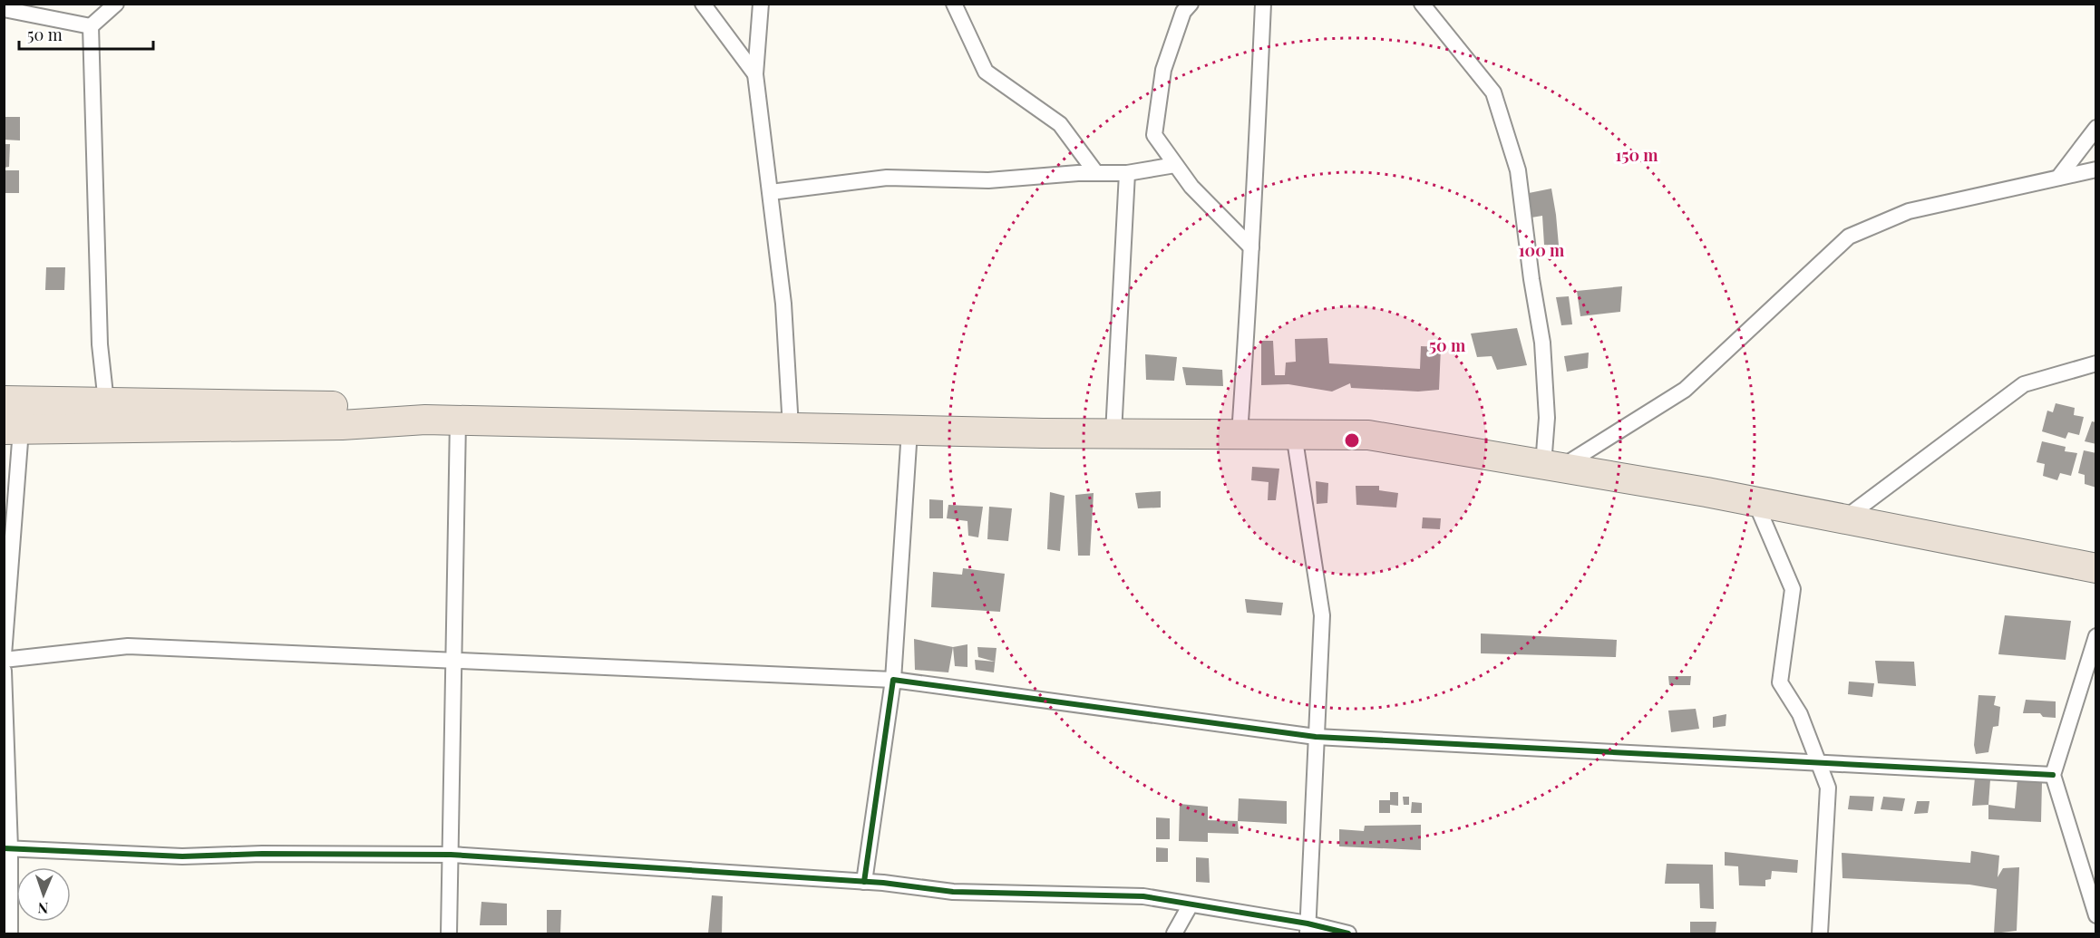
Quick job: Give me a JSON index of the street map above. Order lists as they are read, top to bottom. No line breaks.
{"scale_bar":"50 m","north":"bottom","rings":["150 m","100 m","50 m"]}
